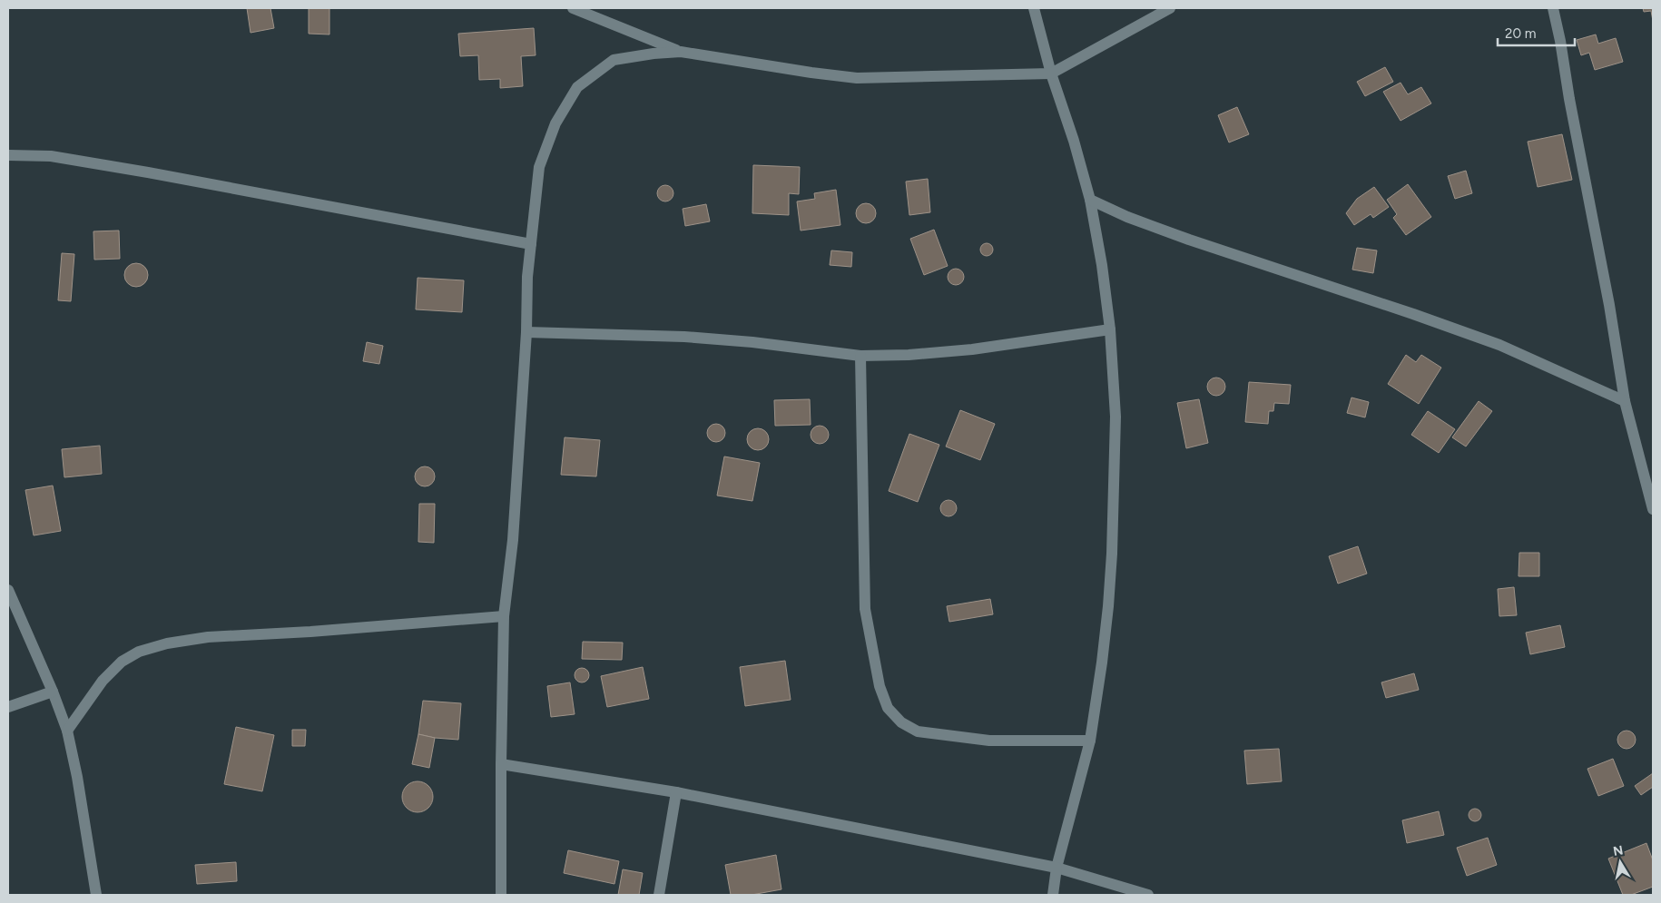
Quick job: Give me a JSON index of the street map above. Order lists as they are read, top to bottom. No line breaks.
{"scale_bar":"20 m","north":"top"}
